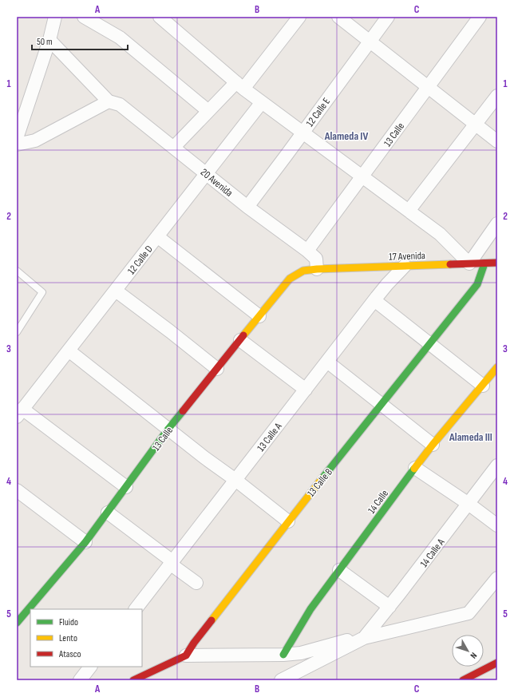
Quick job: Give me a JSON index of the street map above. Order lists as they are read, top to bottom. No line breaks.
{"streets":{"street":["12 Calle E","13 Calle","20 Avenida","17 Avenida","12 Calle D","13 Calle A","13 Calle B","14 Calle","14 Calle A"]},"crossings":[["12 Calle E","20 Avenida"],["13 Calle","20 Avenida"],["13 Calle","17 Avenida"],["20 Avenida","17 Avenida"],["20 Avenida","12 Calle D"],["17 Avenida","13 Calle A"],["17 Avenida","13 Calle B"]],"districts":["Alameda IV","Alameda III"],"legend":["Fluido","Lento","Atasco"],"scale_bar":"50 m","north":"bottom right","grid":{"columns":["A","B","C"],"rows":["1","2","3","4","5"]}}
